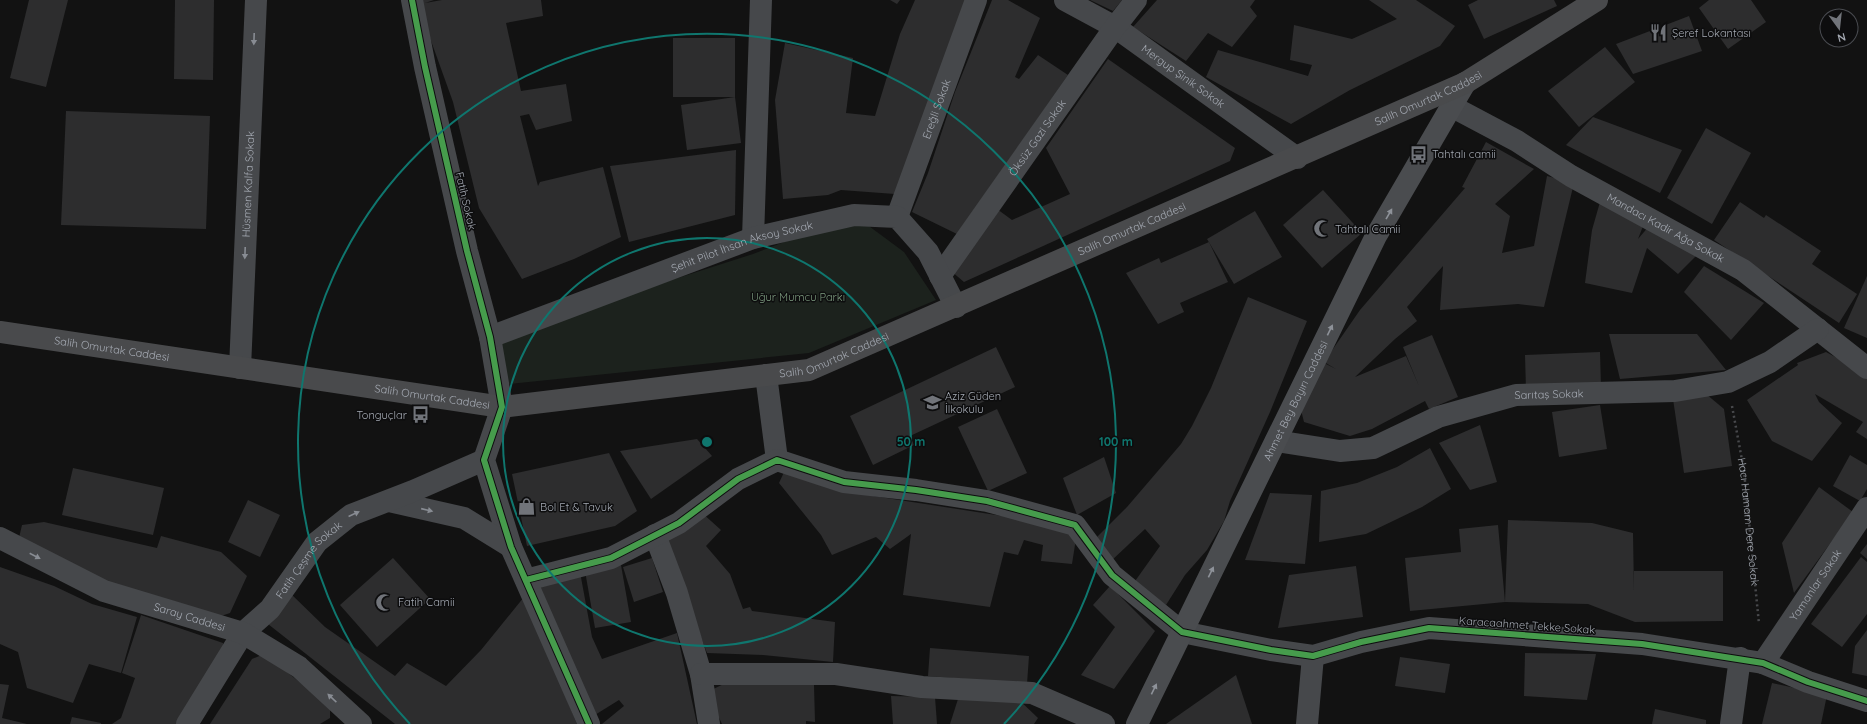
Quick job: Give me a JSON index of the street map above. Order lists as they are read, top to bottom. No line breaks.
{"streets":{"main road":["Salih Omurtak Caddesi","Ahmet Bey Bayırı Caddesi"],"street":["Mergup Şinik Sokak","Ereğli Sokak","Öksüz Gazi Sokak","Hüsmen Kalfa Sokak","Fatih Sokak","Mandacı Kadir Ağa Sokak","Şehit Pilot İhsan Aksoy Sokak","Sarıtaş Sokak","Fatih Çeşme Sokak","Yamanlar Sokak","Saray Caddesi","Karacaahmet Tekke Sokak"],"path":["Hacı Hamam Dere Sokak"]},"crossings":[["Mergup Şinik Sokak","Salih Omurtak Caddesi"],["Mergup Şinik Sokak","Öksüz Gazi Sokak"],["Salih Omurtak Caddesi","Hüsmen Kalfa Sokak"],["Salih Omurtak Caddesi","Fatih Sokak"],["Salih Omurtak Caddesi","Ahmet Bey Bayırı Caddesi"],["Ereğli Sokak","Şehit Pilot İhsan Aksoy Sokak"],["Fatih Sokak","Şehit Pilot İhsan Aksoy Sokak"],["Mandacı Kadir Ağa Sokak","Sarıtaş Sokak"],["Mandacı Kadir Ağa Sokak","Ahmet Bey Bayırı Caddesi"],["Sarıtaş Sokak","Ahmet Bey Bayırı Caddesi"],["Sarıtaş Sokak","Hacı Hamam Dere Sokak"],["Ahmet Bey Bayırı Caddesi","Karacaahmet Tekke Sokak"],["Hacı Hamam Dere Sokak","Yamanlar Sokak"],["Hacı Hamam Dere Sokak","Karacaahmet Tekke Sokak"],["Fatih Çeşme Sokak","Saray Caddesi"],["Yamanlar Sokak","Karacaahmet Tekke Sokak"]],"one_way":["Hüsmen Kalfa Sokak","Ahmet Bey Bayırı Caddesi","Fatih Çeşme Sokak"],"parks":["Uğur Mumcu Parkı"],"places":{"restaurant":["Şeref Lokantası"],"bus stop":["Tahtalı camii","Tonguçlar"],"mosque":["Tahtalı Camii","Fatih Camii"],"school or university":["Aziz Güden İlkokulu"],"shop":["Bol Et & Tavuk"]},"north":"bottom","rings":["50 m","100 m"]}
